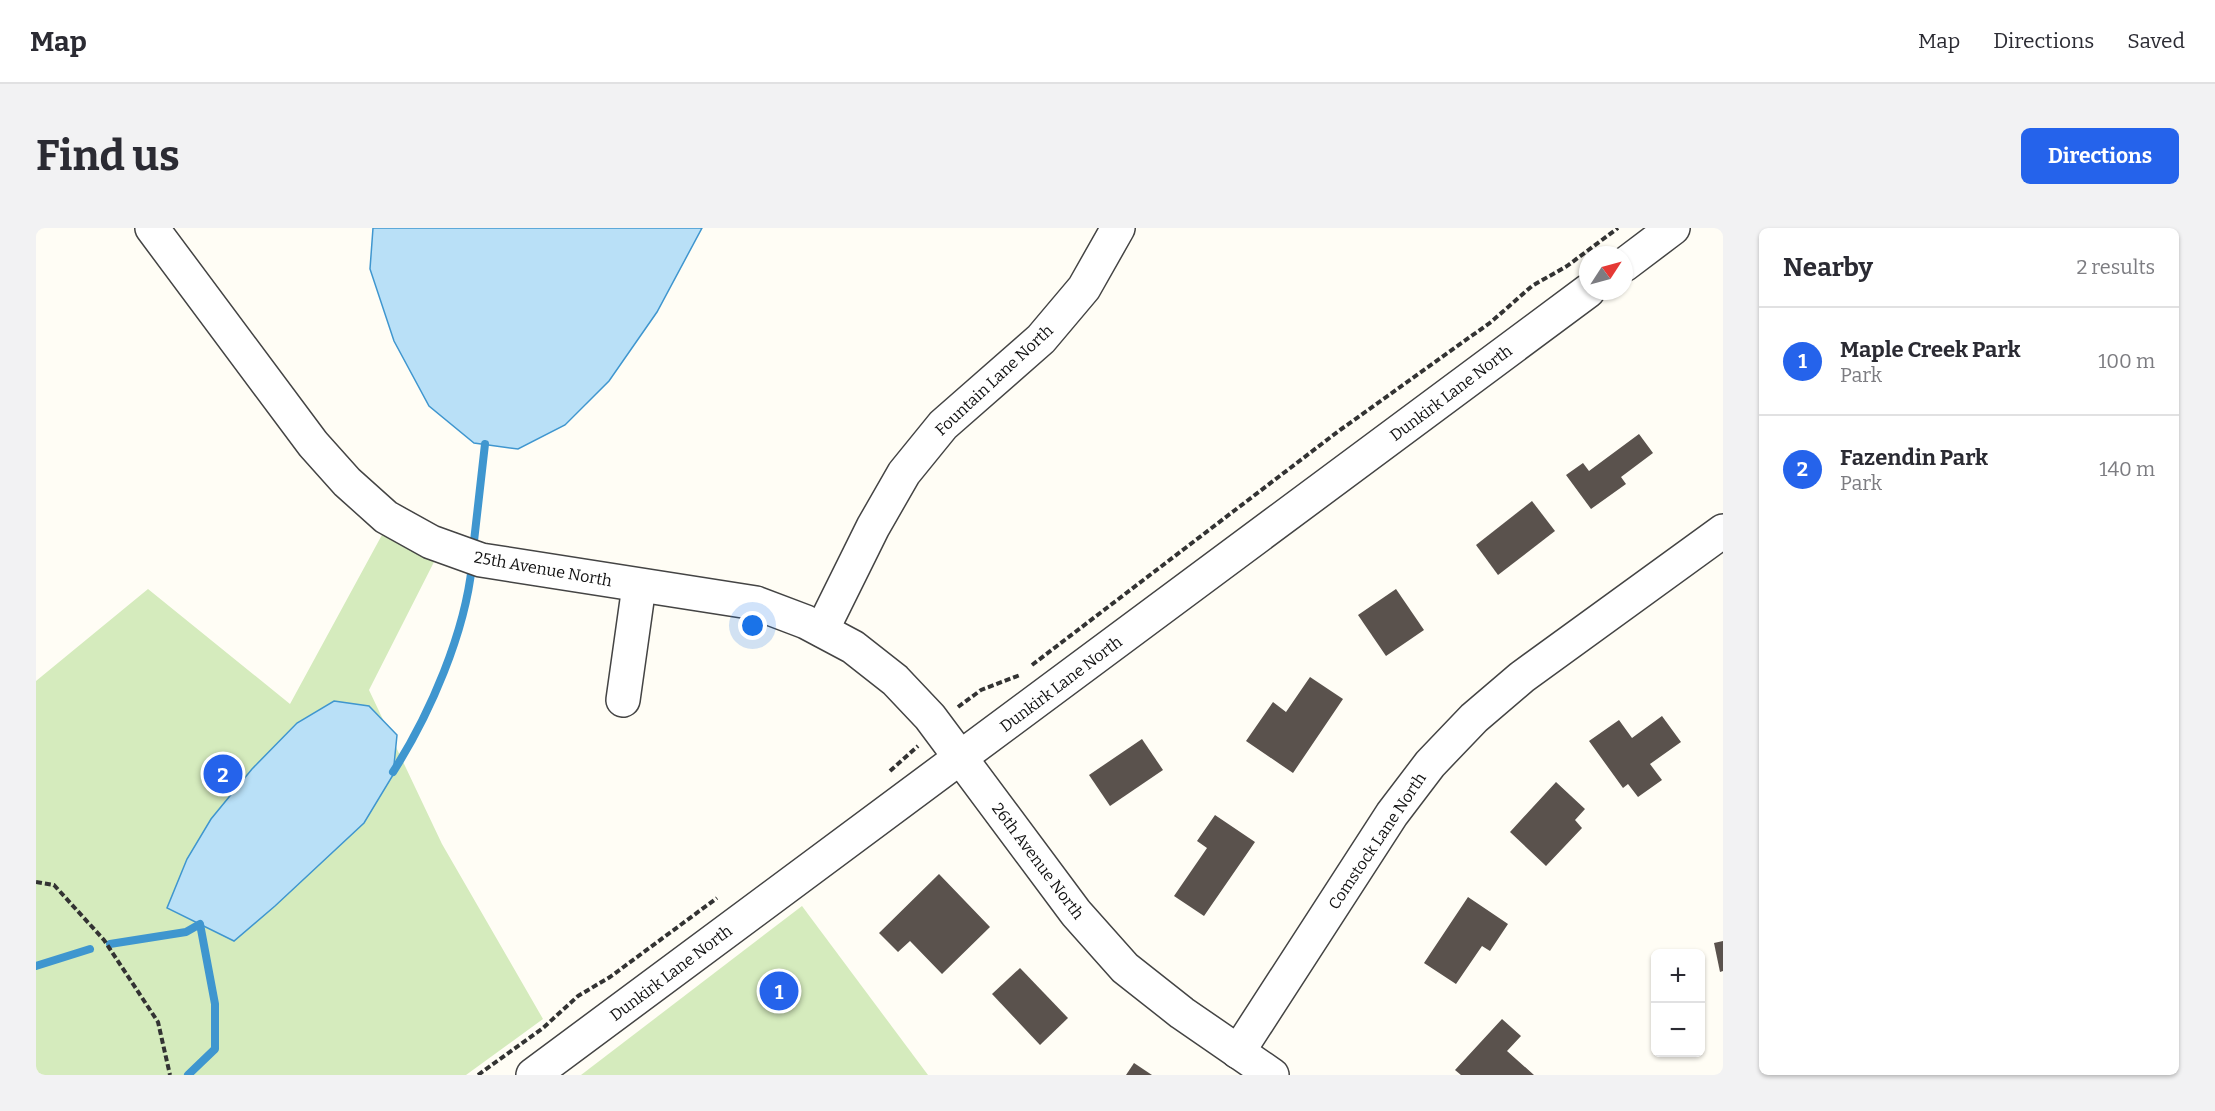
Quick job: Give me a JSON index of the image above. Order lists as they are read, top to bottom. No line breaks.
{"streets":{"street":["Fountain Lane North","Dunkirk Lane North","25th Avenue North","Comstock Lane North","26th Avenue North"]},"crossings":[["Fountain Lane North","25th Avenue North"],["Fountain Lane North","26th Avenue North"],["Dunkirk Lane North","26th Avenue North"],["25th Avenue North","26th Avenue North"],["Comstock Lane North","26th Avenue North"]],"north":"top right","page":{"header":"Map","nav":["Map","Directions","Saved"],"buttons":"Directions","title":"Find us","heading":["Nearby","2 results"],"list":[{"mark":"1","name":"Maple Creek Park","note":"Park","value":"100 m"},{"mark":"2","name":"Fazendin Park","note":"Park","value":"140 m"}],"pins":["2","1"],"map_buttons":["+","−"]}}
